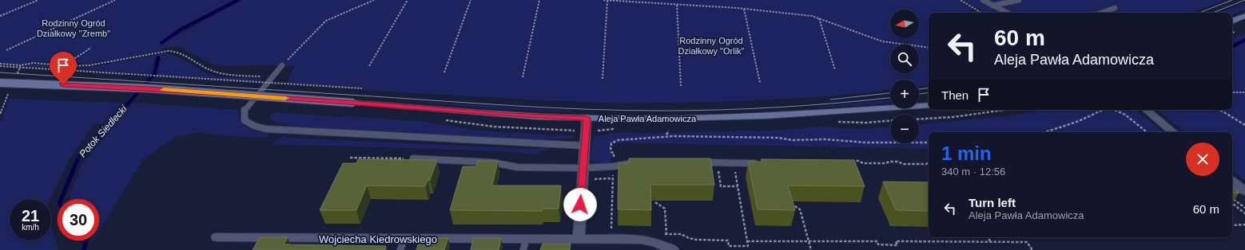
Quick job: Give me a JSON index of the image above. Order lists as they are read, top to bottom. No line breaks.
{"streets":{"main road":["Aleja Pawła Adamowicza"],"street":["Wojciecha Kiedrowskiego"]},"water":["Potok Siedlecki"],"parks":["Rodzinny Ogród Działkowy \"Zremb\"","Rodzinny Ogród Działkowy \"Orlik\""],"north":"left","page":{"map_buttons":["+","−"],"turn":["60 m","Aleja Pawła Adamowicza"],"then":"Then","heading":["1 min","340 m · 12:56"],"list":[{"name":"Turn left","note":"Aleja Pawła Adamowicza","value":"60 m"}],"speed":"21 km/h","limit":"30"}}
